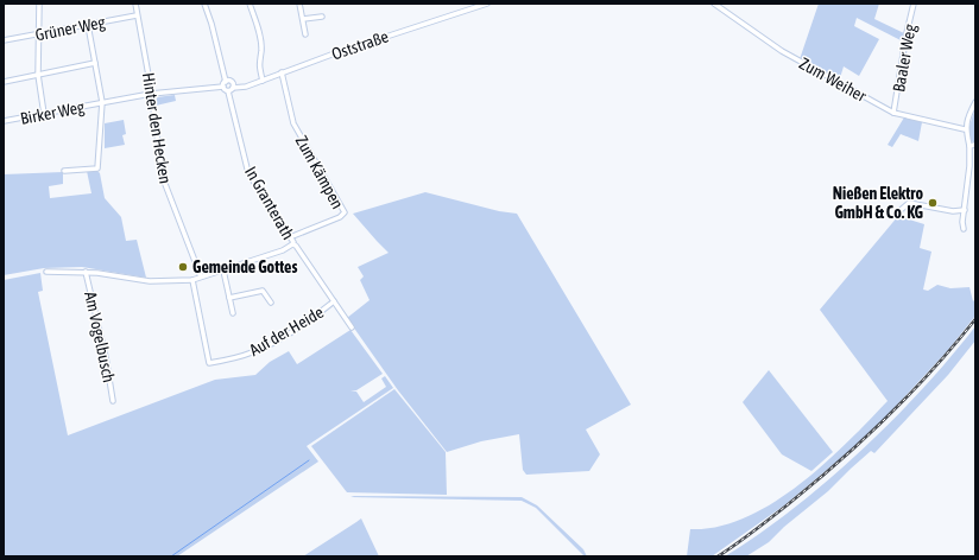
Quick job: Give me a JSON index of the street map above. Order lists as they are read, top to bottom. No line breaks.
{"streets":{"street":["Grüner Weg","Oststraße","Baaler Weg","Zum Weiher","Birker Weg","Hinter den Hecken","Zum Kämpen","In Granterath","Auf der Heide","Am Vogelbusch"]},"crossings":[["Grüner Weg","Hinter den Hecken"],["Oststraße","Zum Kämpen"],["Baaler Weg","Zum Weiher"],["Birker Weg","Hinter den Hecken"],["Hinter den Hecken","Am Vogelbusch"],["Zum Kämpen","In Granterath"],["In Granterath","Auf der Heide"],["In Granterath","Am Vogelbusch"],["Auf der Heide","Am Vogelbusch"]],"places":["Nießen Elektro GmbH & Co. KG","Gemeinde Gottes"]}
